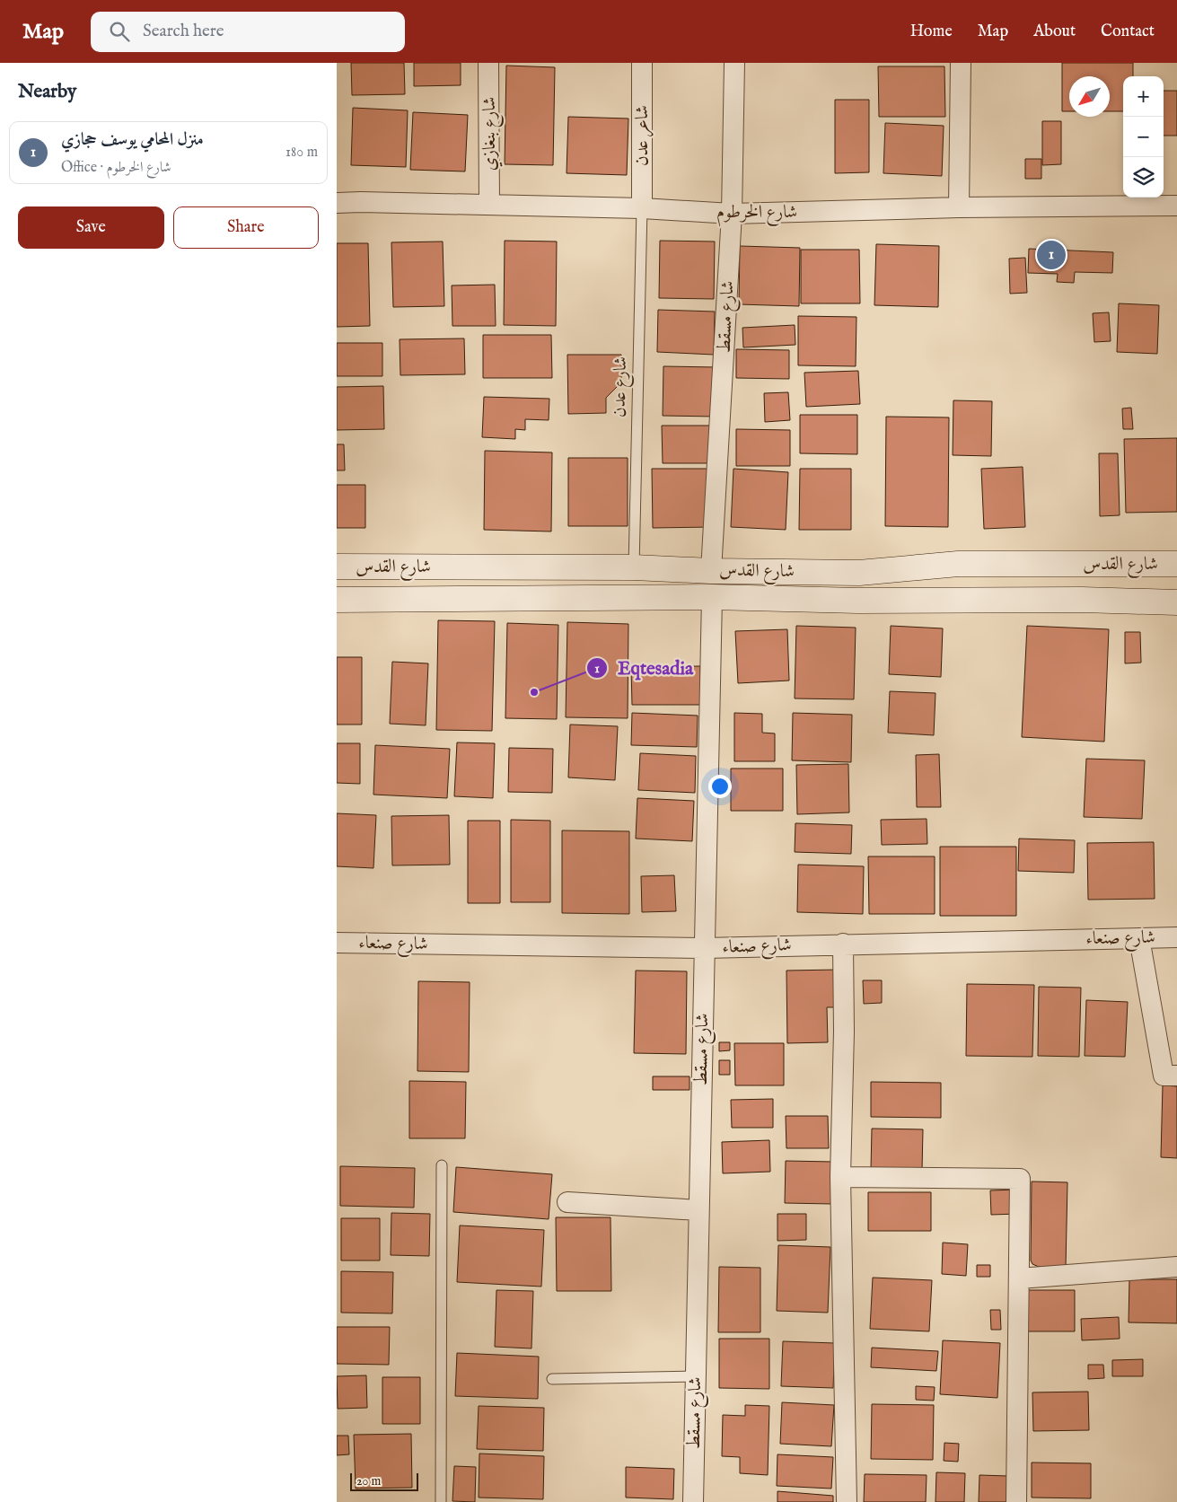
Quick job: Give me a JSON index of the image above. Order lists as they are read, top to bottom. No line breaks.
{"streets":{"main road":["شارع القدس"],"street":["شارع بنغازي","شاعر عدن","شارع الخرطوم","شارع مسقط","شارع صنعاء"],"lane":["شارع عدن"]},"crossings":[["شارع بنغازي","شارع الخرطوم"],["شاعر عدن","شارع الخرطوم"],["شاعر عدن","شارع عدن"],["شارع الخرطوم","شارع مسقط"],["شارع الخرطوم","شارع عدن"],["شارع مسقط","شارع القدس"],["شارع مسقط","شارع صنعاء"],["شارع عدن","شارع القدس"]],"places":["Eqtesadia"],"scale_bar":"20 m","north":"bottom left","page":{"header":"Map","search":"Search here","nav":["Home","Map","About","Contact"],"heading":"Nearby","map_buttons":["+","−"],"list":[{"mark":"1","name":"منزل المحامي يوسف حجازي","note":"Office · شارع الخرطوم","value":"180 m"}],"buttons":["Save","Share"],"pins":"1","scale":"20 m"}}
